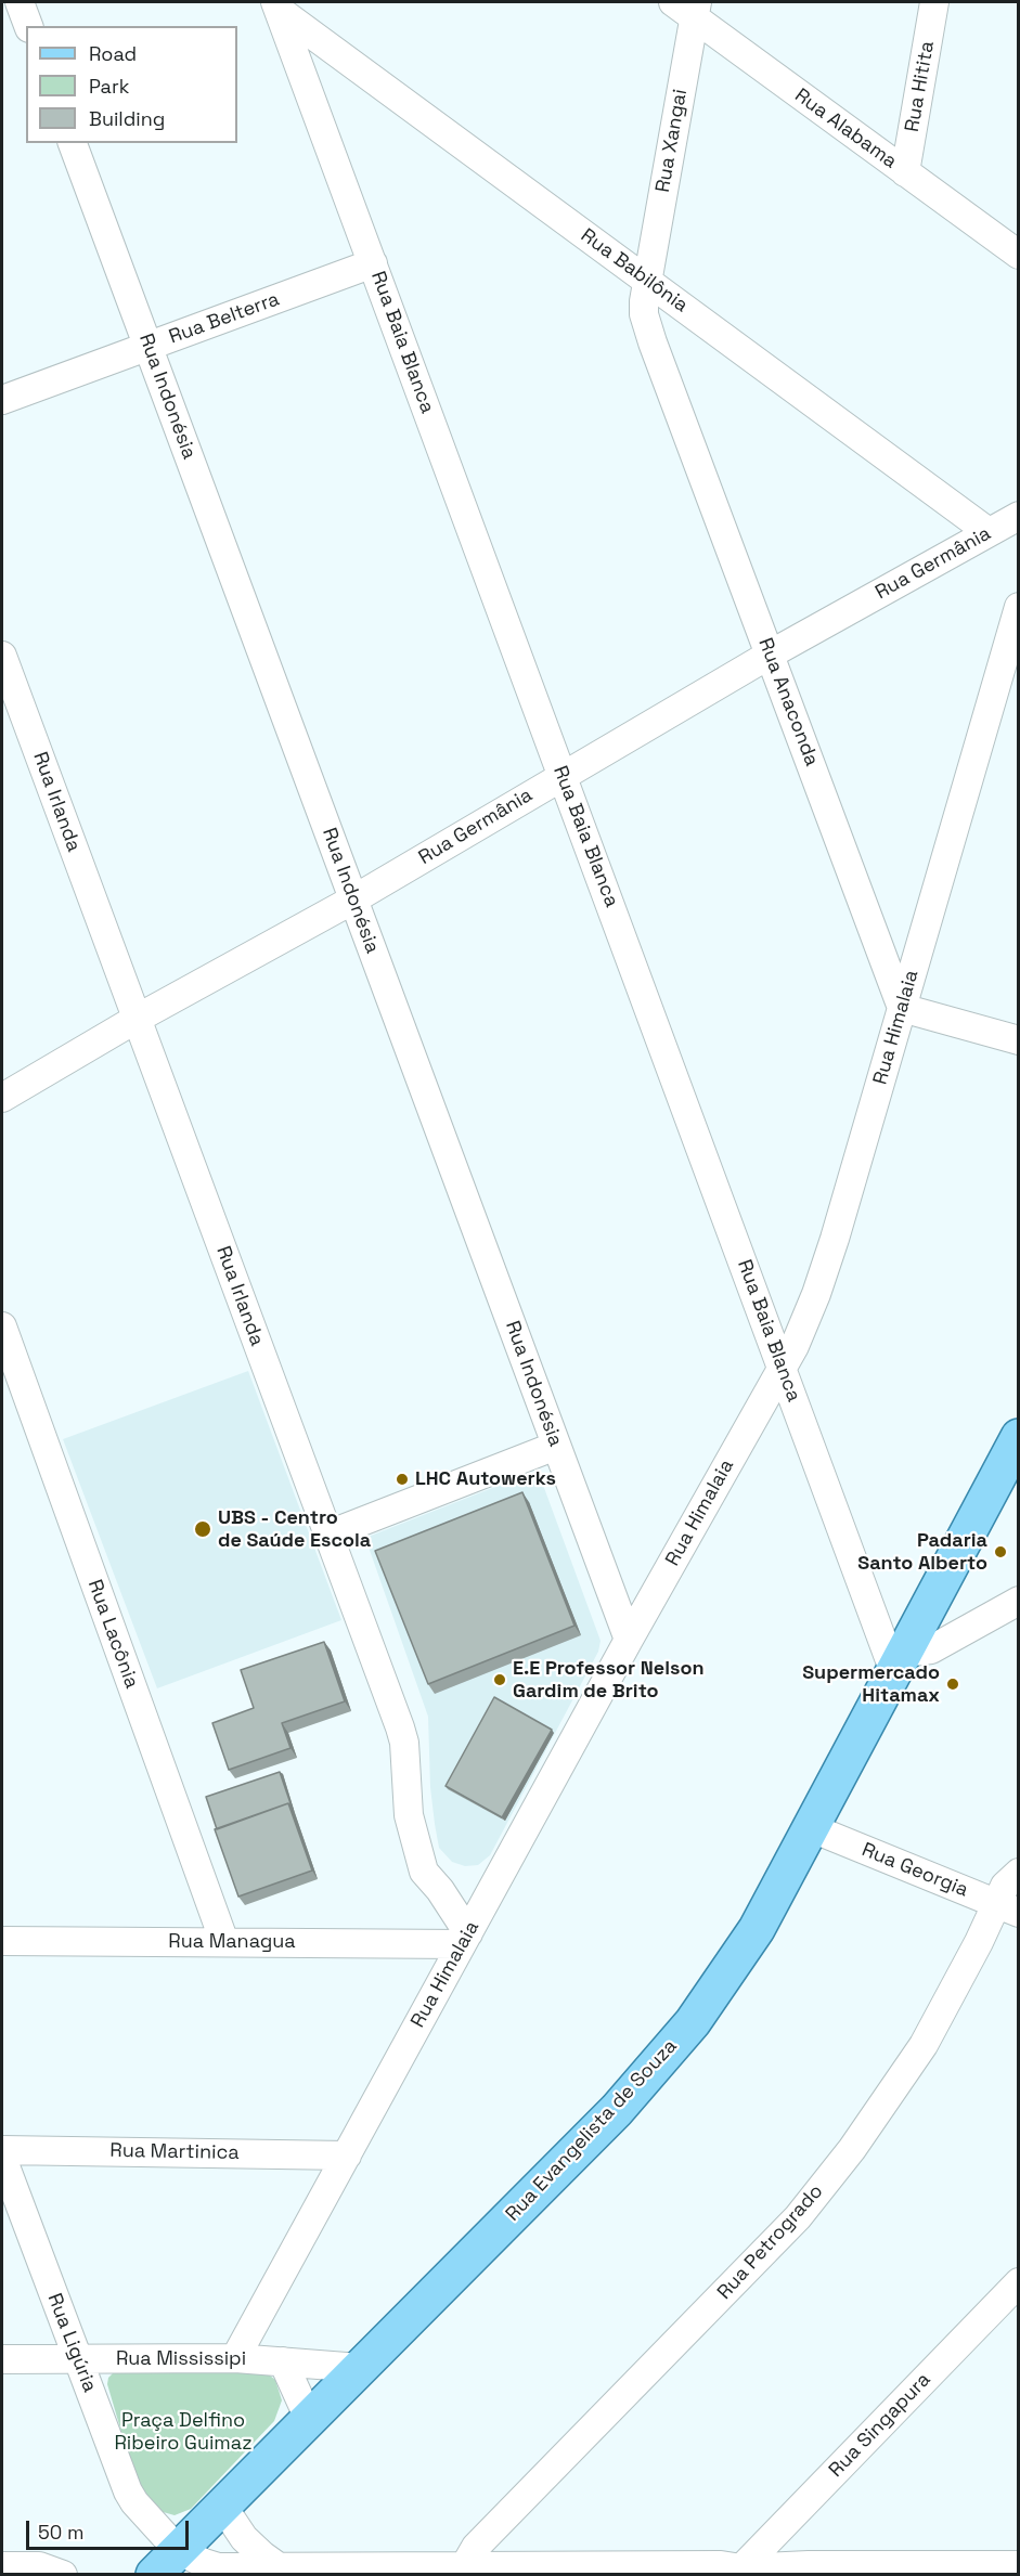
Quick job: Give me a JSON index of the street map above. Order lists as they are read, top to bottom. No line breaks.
{"streets":{"main road":["Rua Evangelista de Souza"],"street":["Rua Hitita","Rua Alabama","Rua Xangai","Rua Babilônia","Rua Belterra","Rua Baia Blanca","Rua Indonésia","Rua Germânia","Rua Anaconda","Rua Irlanda","Rua Himalaia","Rua Lacônia","Rua Georgia","Rua Managua","Rua Martinica","Rua Petrogrado","Rua Ligúria","Rua Mississipi","Rua Singapura"]},"crossings":[["Rua Hitita","Rua Alabama"],["Rua Alabama","Rua Xangai"],["Rua Xangai","Rua Babilônia"],["Rua Xangai","Rua Anaconda"],["Rua Babilônia","Rua Baia Blanca"],["Rua Babilônia","Rua Germânia"],["Rua Babilônia","Rua Anaconda"],["Rua Belterra","Rua Baia Blanca"],["Rua Belterra","Rua Indonésia"],["Rua Baia Blanca","Rua Germânia"],["Rua Baia Blanca","Rua Himalaia"],["Rua Baia Blanca","Rua Evangelista de Souza"],["Rua Indonésia","Rua Germânia"],["Rua Indonésia","Rua Himalaia"],["Rua Germânia","Rua Anaconda"],["Rua Germânia","Rua Irlanda"],["Rua Anaconda","Rua Himalaia"],["Rua Irlanda","Rua Himalaia"],["Rua Irlanda","Rua Managua"],["Rua Himalaia","Rua Managua"],["Rua Himalaia","Rua Martinica"],["Rua Himalaia","Rua Mississipi"],["Rua Lacônia","Rua Managua"],["Rua Georgia","Rua Evangelista de Souza"],["Rua Georgia","Rua Petrogrado"],["Rua Evangelista de Souza","Rua Ligúria"],["Rua Evangelista de Souza","Rua Mississipi"],["Rua Ligúria","Rua Mississipi"]],"parks":["Praça Delfino Ribeiro Guimaz"],"places":["LHC Autowerks","UBS - Centro de Saúde Escola","Padaria Santo Alberto","E.E Professor Nelson Gardim de Brito","Supermercado Hitamax"],"legend":["Road","Park","Building"],"scale_bar":"50 m"}
